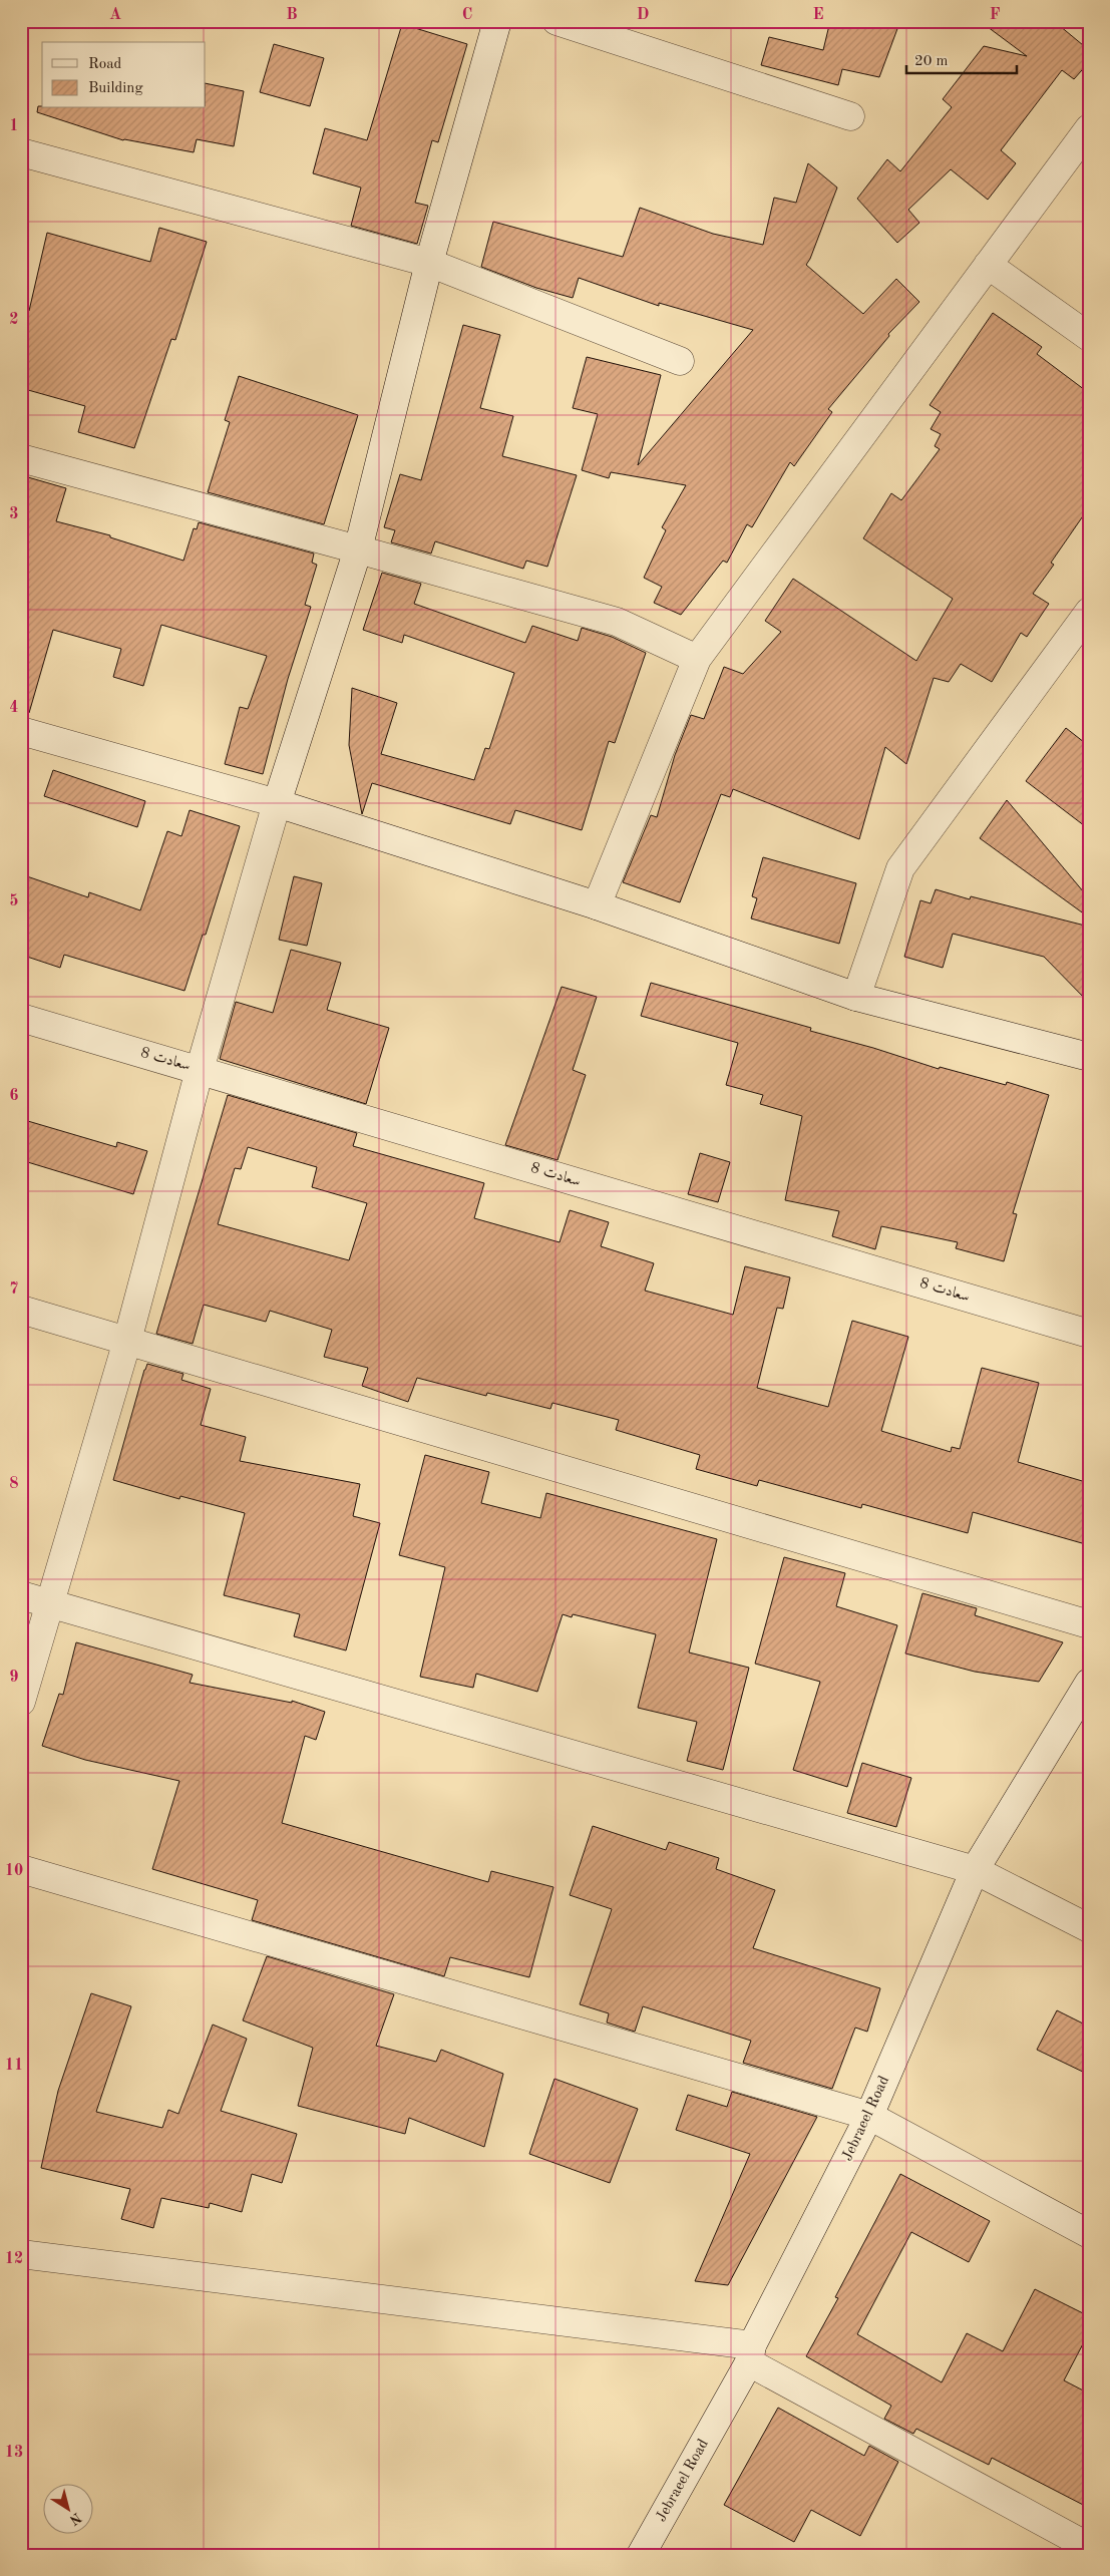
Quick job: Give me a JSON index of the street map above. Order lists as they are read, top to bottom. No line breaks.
{"streets":{"street":["سعادت 8","Jebraeel Road"]},"legend":["Road","Building"],"scale_bar":"20 m","north":"bottom right","grid":{"columns":["A","B","C","D","E","F"],"rows":["1","2","3","4","5","6","7","8","9","10","11","12","13"]}}
